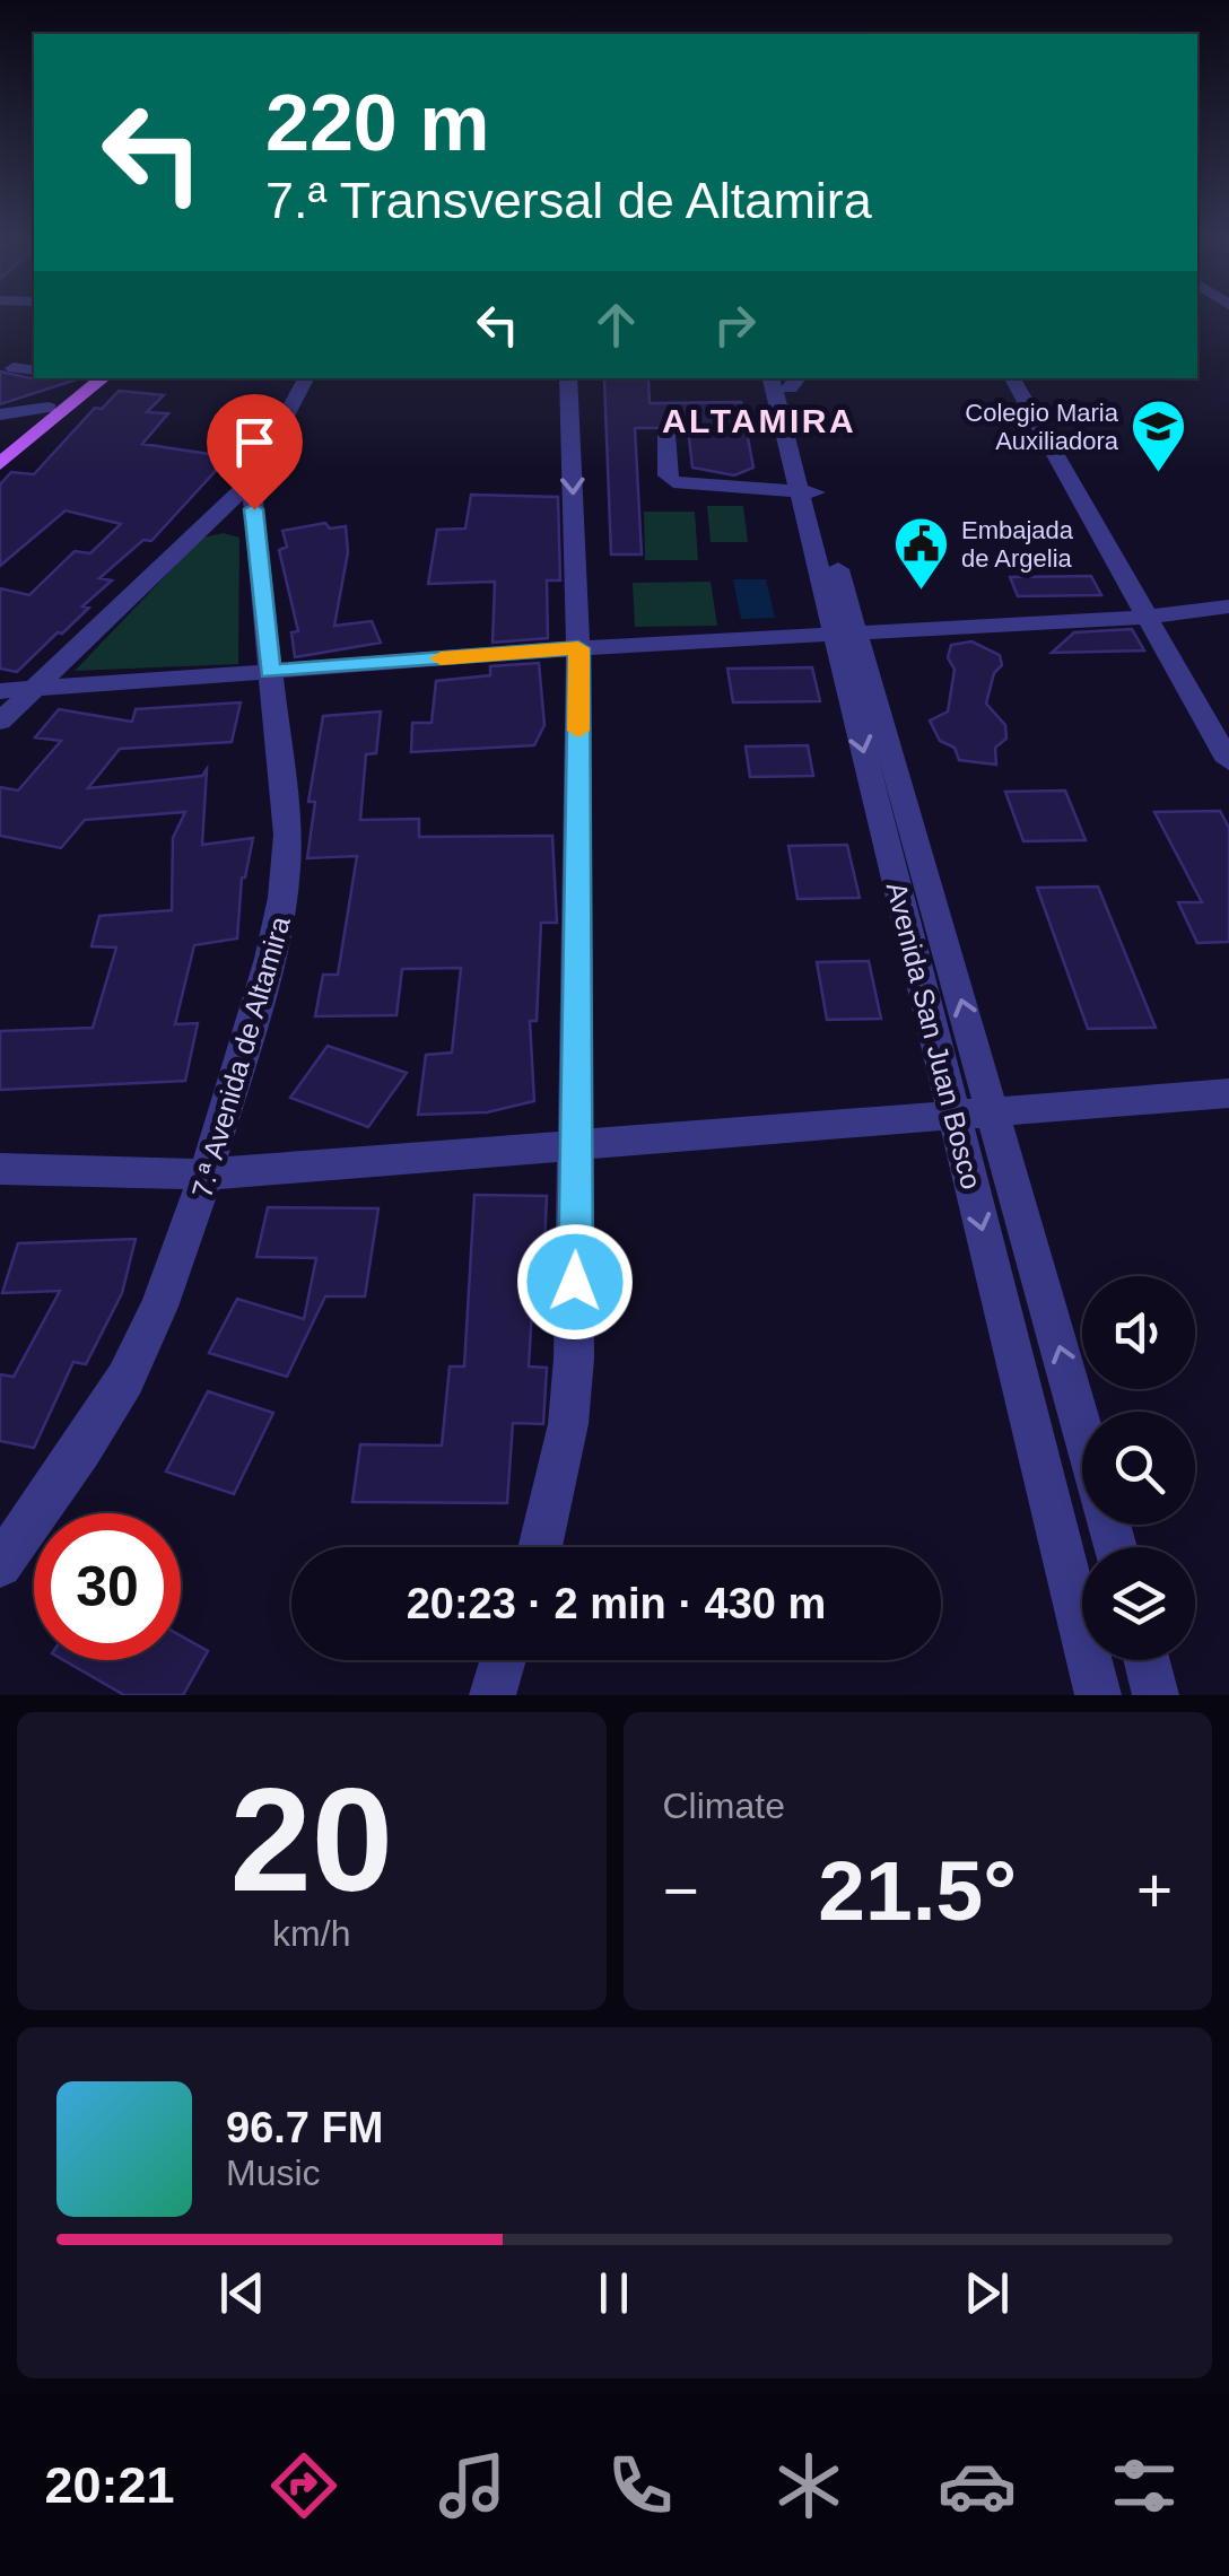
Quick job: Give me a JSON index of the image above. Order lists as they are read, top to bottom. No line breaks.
{"streets":{"street":["Avenida San Juan Bosco","7.ª Avenida de Altamira"]},"districts":["ALTAMIRA"],"places":{"school or university":["Colegio Maria Auxiliadora"],"public building":["Embajada de Argelia"]},"page":{"turn":["220 m","7.ª Transversal de Altamira"],"limit":"30","trip":"20:23 · 2 min · 430 m","tile":[["20","km/h"],"Climate"],"heat":["−","21.5°","+"],"song":["96.7 FM","Music"],"tabs":"20:21"}}
